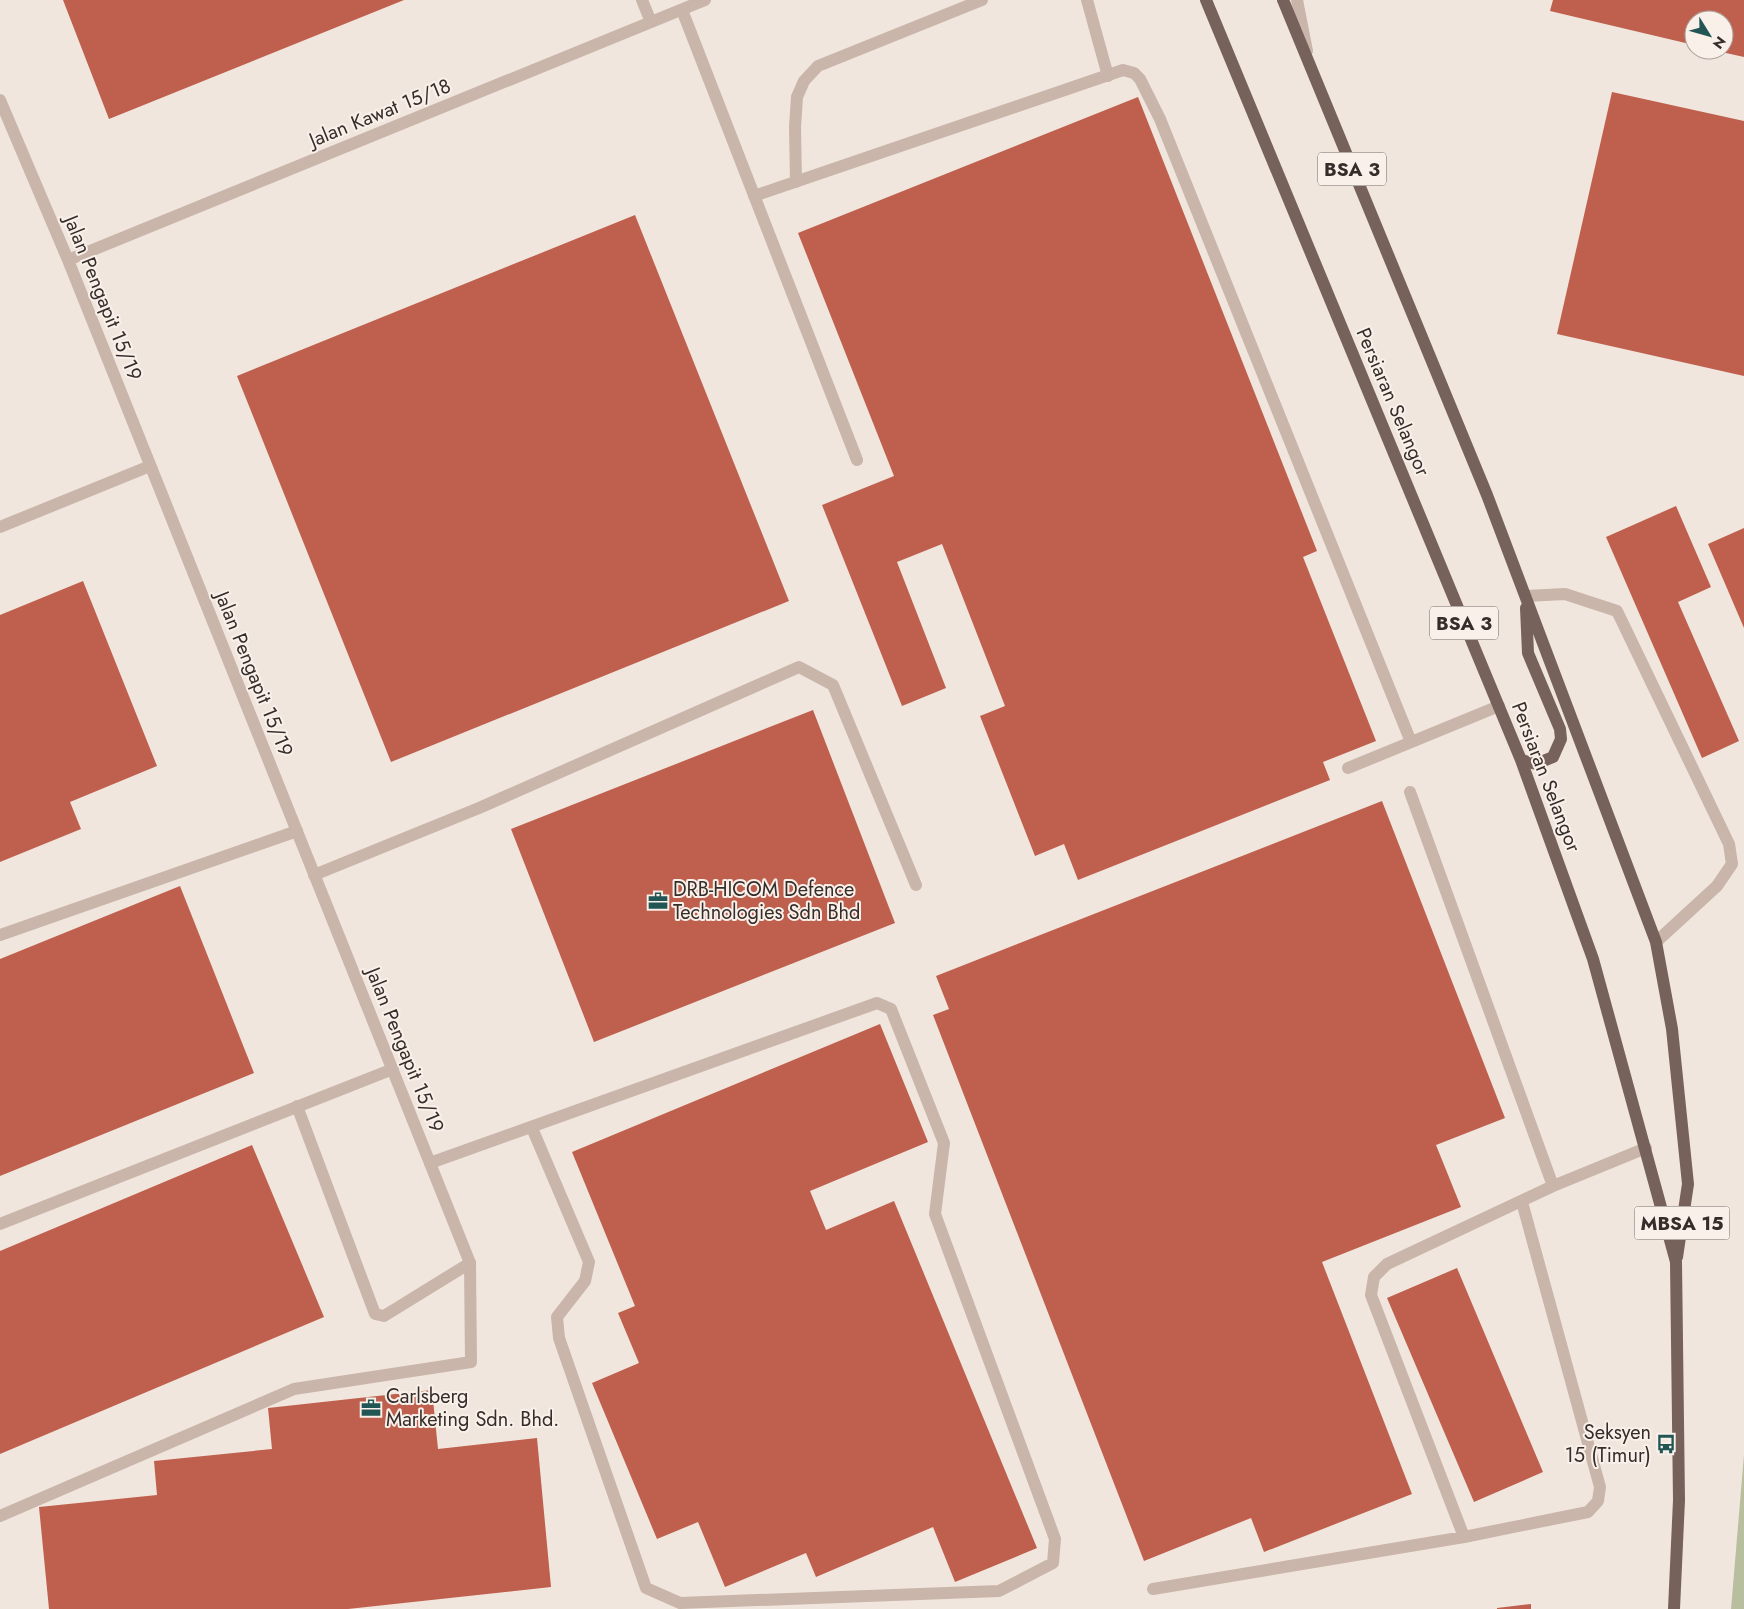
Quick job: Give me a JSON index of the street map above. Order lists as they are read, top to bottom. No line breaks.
{"streets":{"main road":["BSA 3","Persiaran Selangor","MBSA 15"],"street":["Jalan Kawat 15/18","Jalan Pengapit 15/19"]},"crossings":[["Jalan Kawat 15/18","Jalan Pengapit 15/19"],["BSA 3","MBSA 15"],["Persiaran Selangor","MBSA 15"]],"places":{"office":["DRB-HICOM Defence Technologies Sdn Bhd","Carlsberg Marketing Sdn. Bhd."],"bus stop":["Seksyen 15 (Timur)"]},"north":"bottom right"}
